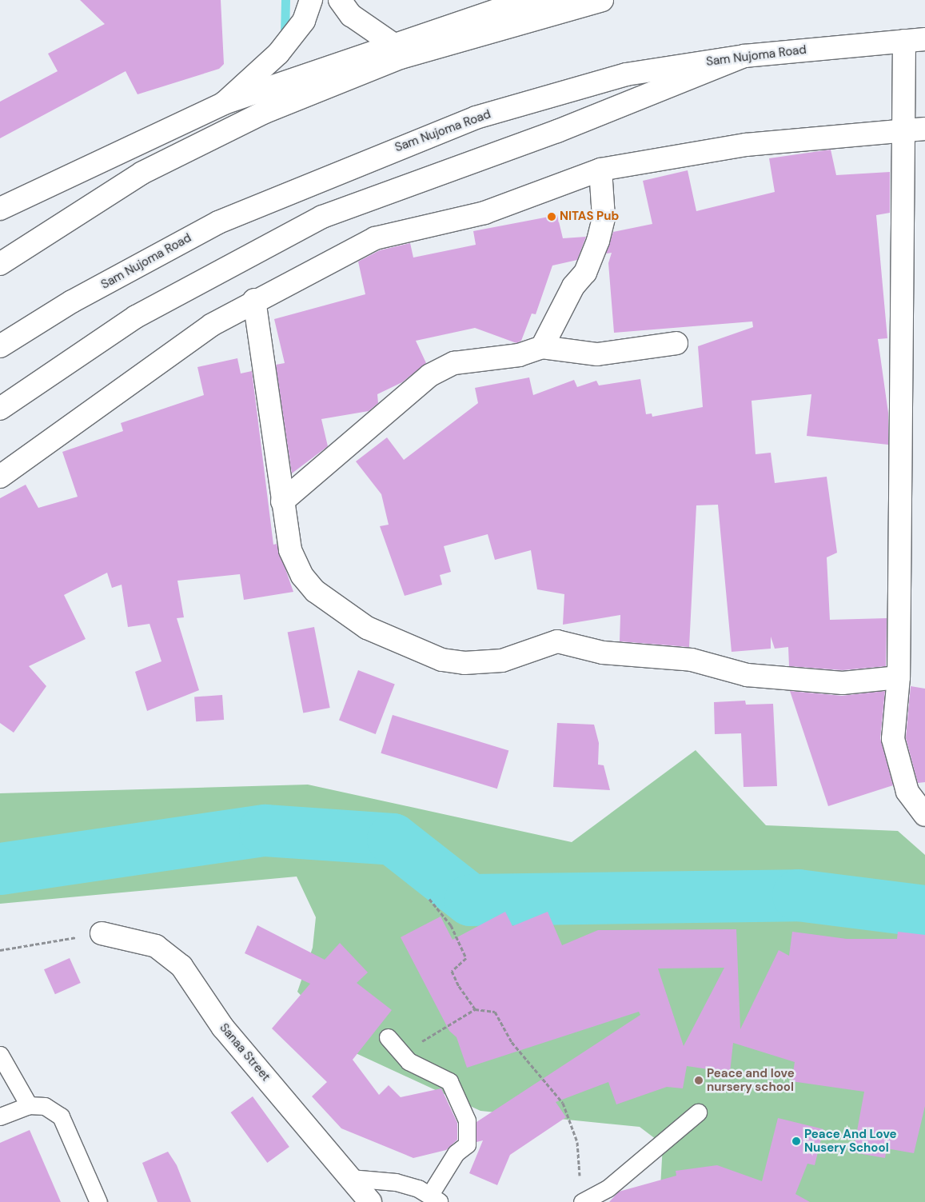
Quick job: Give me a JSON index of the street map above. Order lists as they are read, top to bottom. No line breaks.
{"streets":{"main road":["Sam Nujoma Road","Sanaa Street"]},"places":["NITAS Pub","Peace and love nursery school","Peace And Love Nusery School"]}
